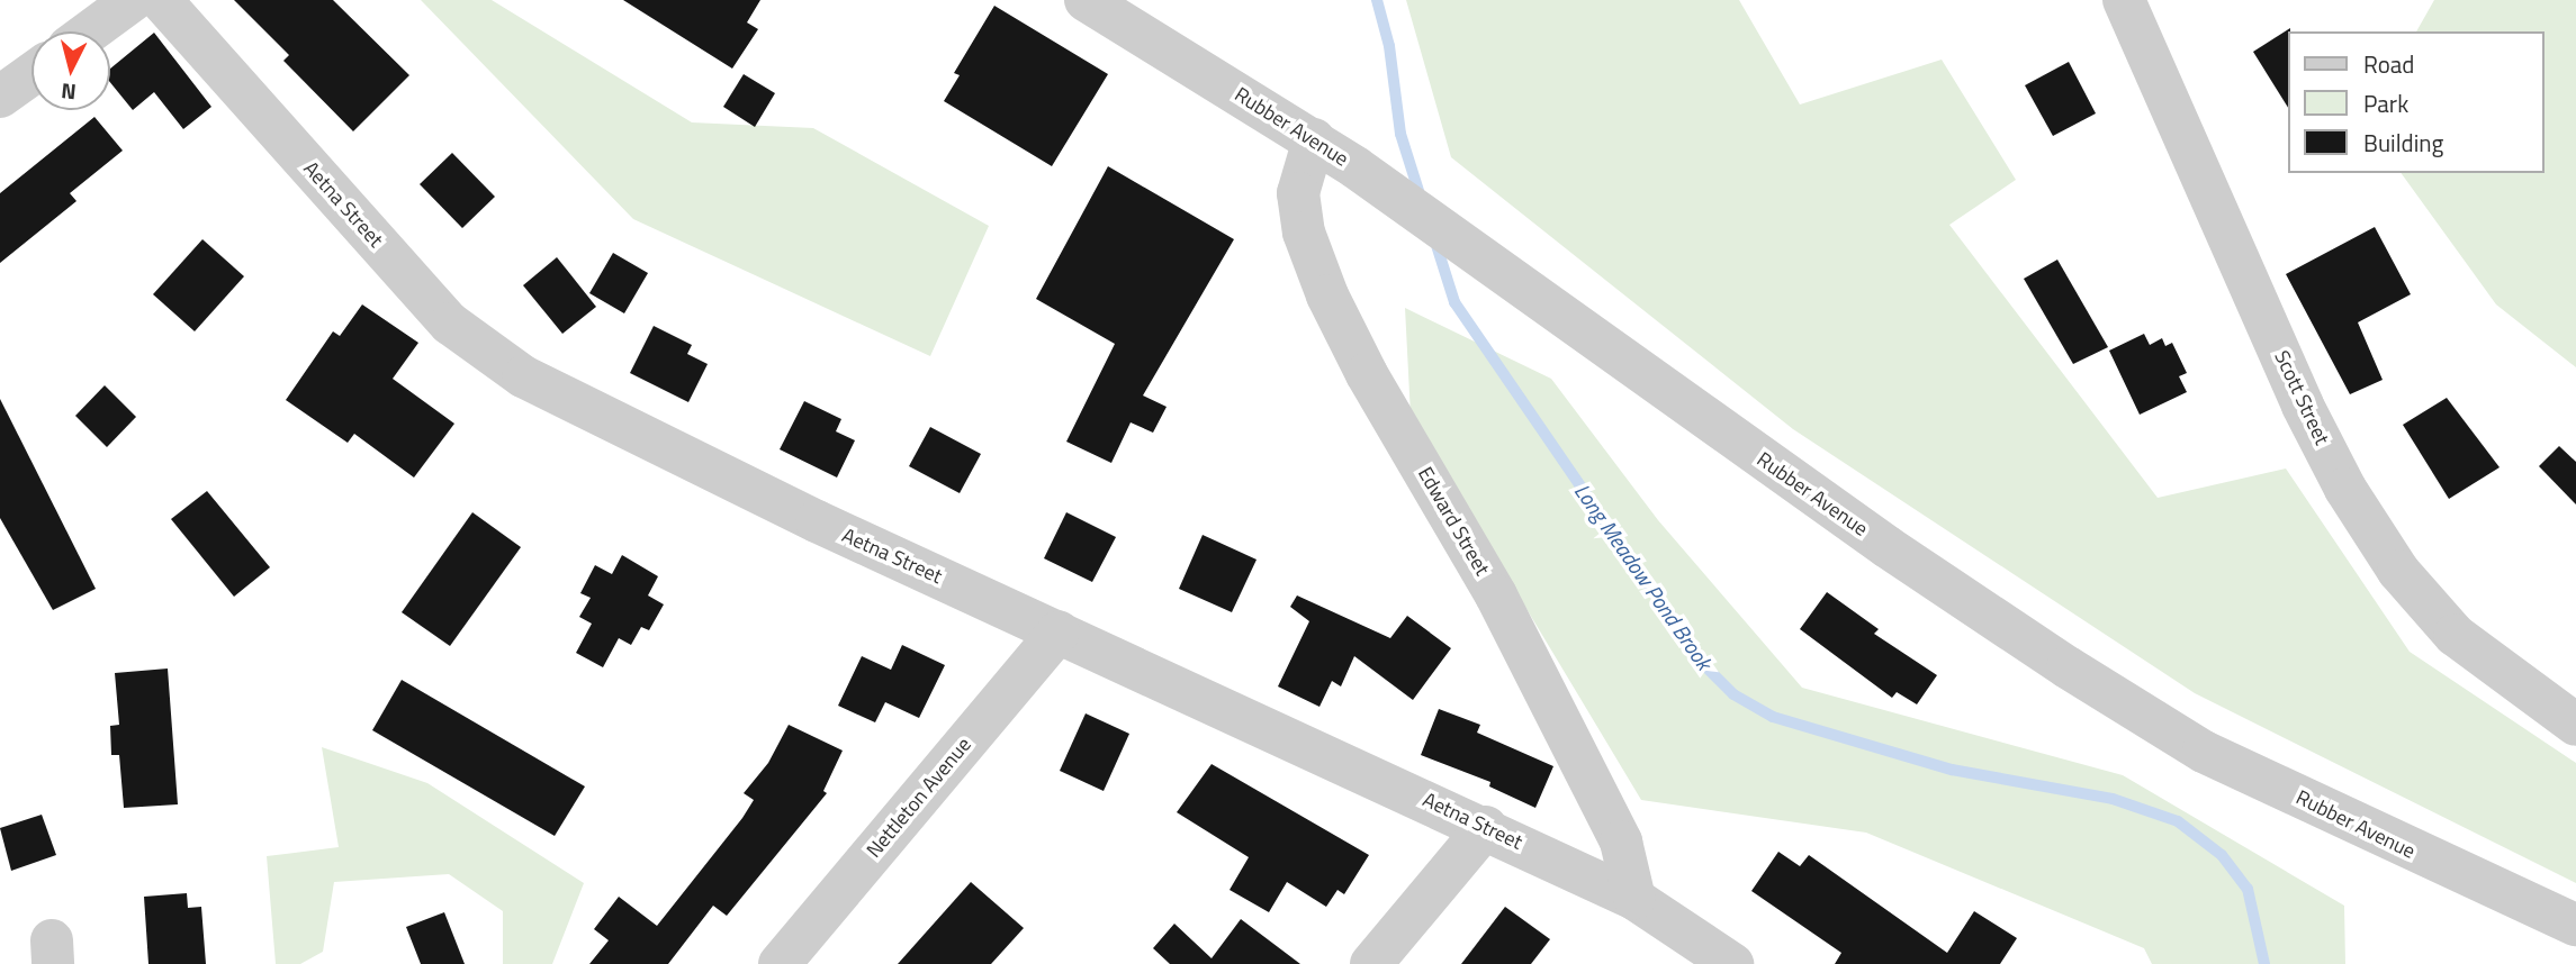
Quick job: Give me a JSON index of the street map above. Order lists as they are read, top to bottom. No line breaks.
{"streets":{"street":["Rubber Avenue","Aetna Street","Scott Street","Edward Street","Nettleton Avenue"]},"crossings":[["Rubber Avenue","Edward Street"],["Aetna Street","Edward Street"],["Aetna Street","Nettleton Avenue"]],"water":["Long Meadow Pond Brook"],"legend":["Road","Park","Building"],"north":"bottom"}
